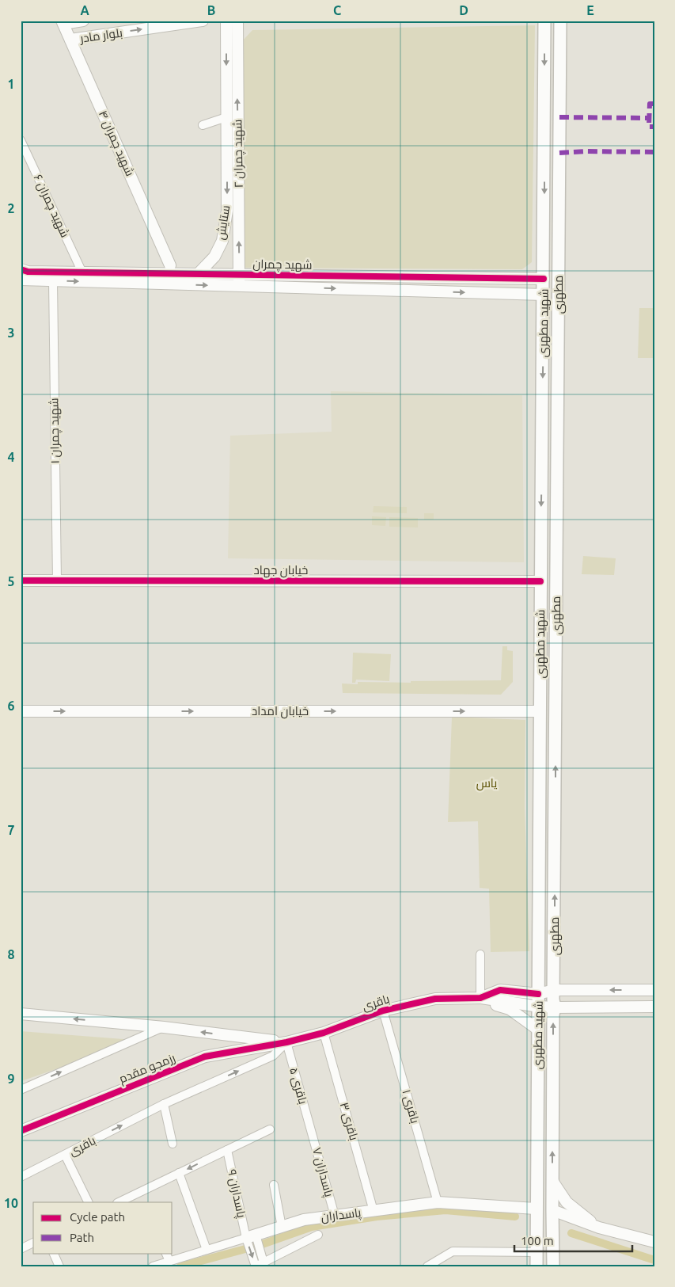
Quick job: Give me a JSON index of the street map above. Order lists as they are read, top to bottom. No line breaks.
{"streets":{"main road":["مطهری","شهید مطهری"],"street":["بلوار مادر","شهید چمران ۴","شهید چمران ۲","شهید چمران ۶","ستایش","شهید چمران","شهید چمران ۱","خیابان جهاد","خیابان امداد","باقری","رزمجو مقدم","باقری ۵","باقری ۱","باقری ۳","پاسداران ۷","پاسداران ۹","پاسداران"]},"crossings":[["بلوار مادر","شهید چمران ۴"],["شهید چمران ۲","شهید چمران"],["شهید چمران ۶","شهید چمران"],["ستایش","شهید چمران"],["شهید چمران","شهید مطهری"],["شهید چمران","شهید چمران ۱"],["مطهری","باقری"],["شهید مطهری","خیابان جهاد"],["شهید مطهری","خیابان امداد"],["شهید مطهری","باقری"],["شهید مطهری","پاسداران"],["شهید چمران ۱","خیابان جهاد"],["باقری","رزمجو مقدم"],["باقری","باقری ۵"],["باقری","باقری ۱"],["باقری","باقری ۳"],["رزمجو مقدم","باقری ۵"],["باقری ۵","پاسداران ۷"],["باقری ۱","پاسداران"],["باقری ۳","پاسداران"],["پاسداران ۷","پاسداران"],["پاسداران ۹","پاسداران"]],"one_way":["بلوار مادر","شهید چمران ۲","ستایش","مطهری","شهید مطهری","خیابان امداد"],"parks":["یاس"],"legend":["Cycle path","Path"],"scale_bar":"100 m","grid":{"columns":["A","B","C","D","E"],"rows":["1","2","3","4","5","6","7","8","9","10"]}}
